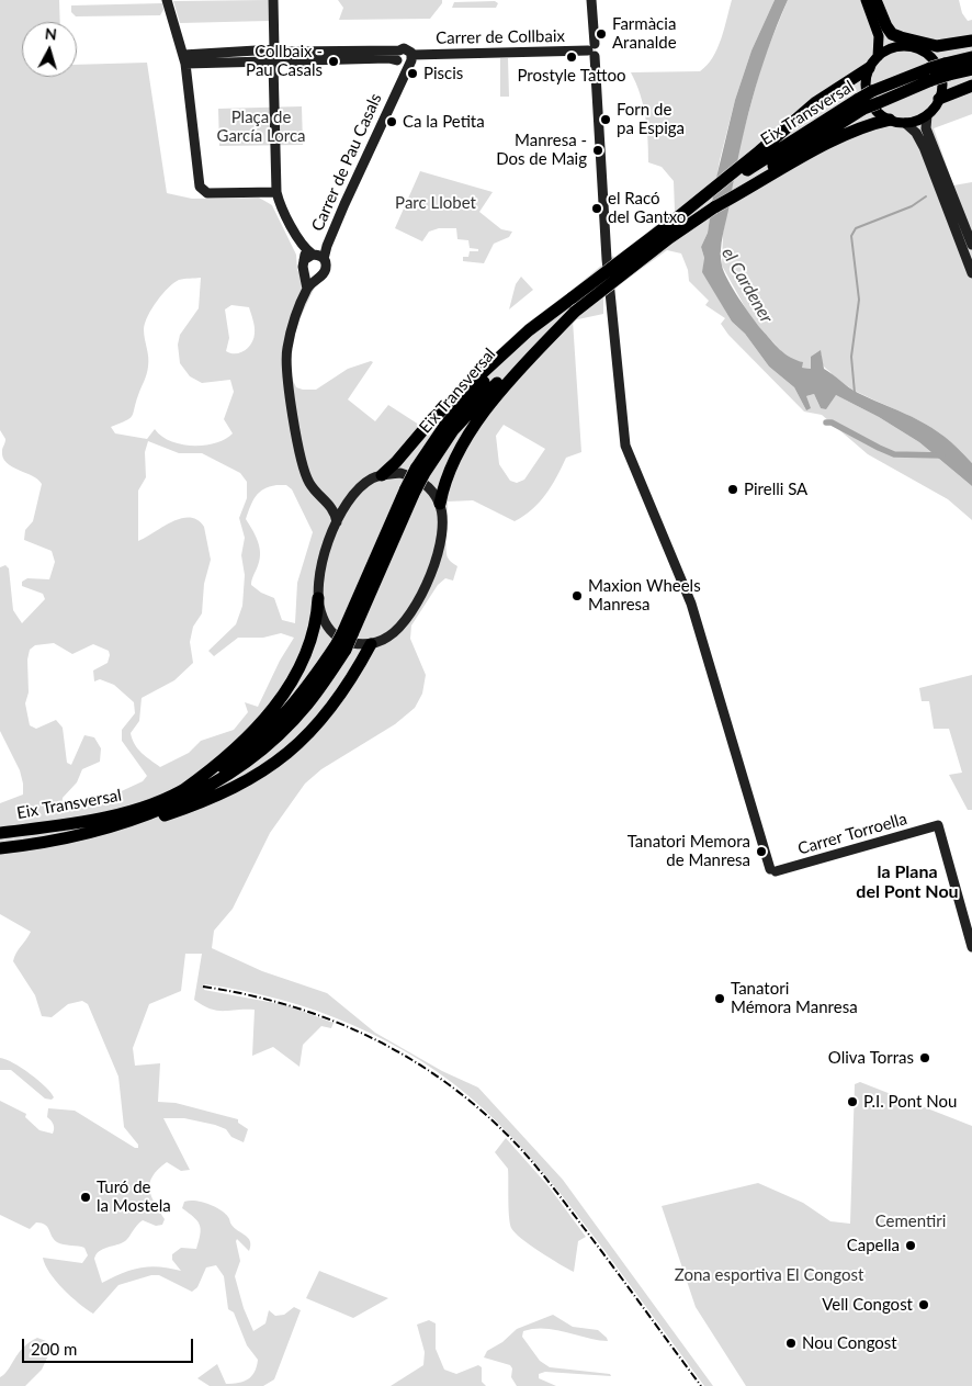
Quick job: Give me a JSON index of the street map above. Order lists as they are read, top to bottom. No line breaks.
{"streets":{"highway":["Eix Transversal"],"street":["Carrer de Collbaix","Carrer de Pau Casals","Carrer Torroella"]},"crossings":[["Carrer de Collbaix","Carrer de Pau Casals"],["Carrer de Collbaix","Carrer Torroella"]],"districts":["la Plana del Pont Nou"],"water":["el Cardener"],"parks":["Plaça de García Lorca","Parc Llobet","Cementiri","Zona esportiva El Congost"],"places":["Farmàcia Aranalde","Prostyle Tattoo","Collbaix - Pau Casals","Piscis","Forn de pa Espiga","Ca la Petita","Manresa - Dos de Maig","el Racó del Gantxo","Pirelli SA","Maxion Wheels Manresa","Tanatori Memora de Manresa","Tanatori Mémora Manresa","Oliva Torras","P.I. Pont Nou","Turó de la Mostela","Capella","Vell Congost","Nou Congost"],"scale_bar":"200 m","north":"top"}
